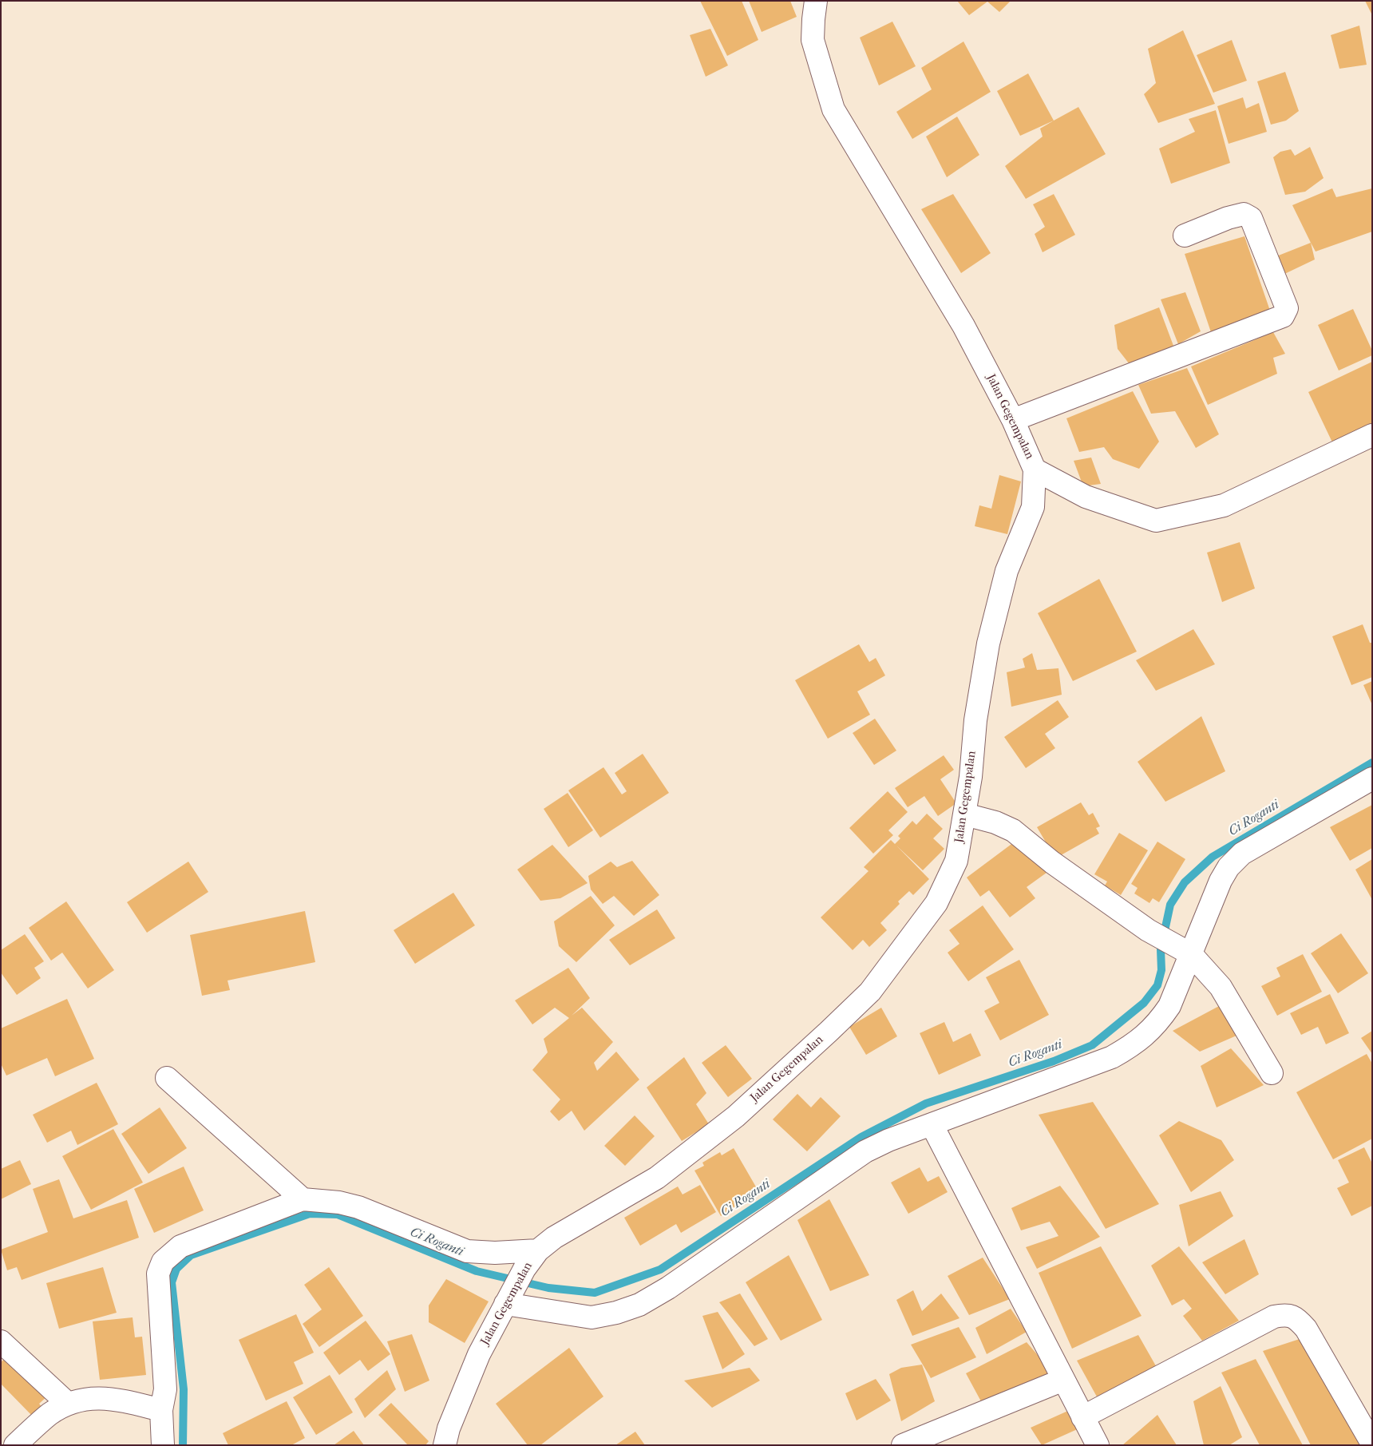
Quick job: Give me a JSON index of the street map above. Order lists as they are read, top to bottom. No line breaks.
{"streets":{"street":["Jalan Gegempalan"]},"water":["Ci Roganti"]}
